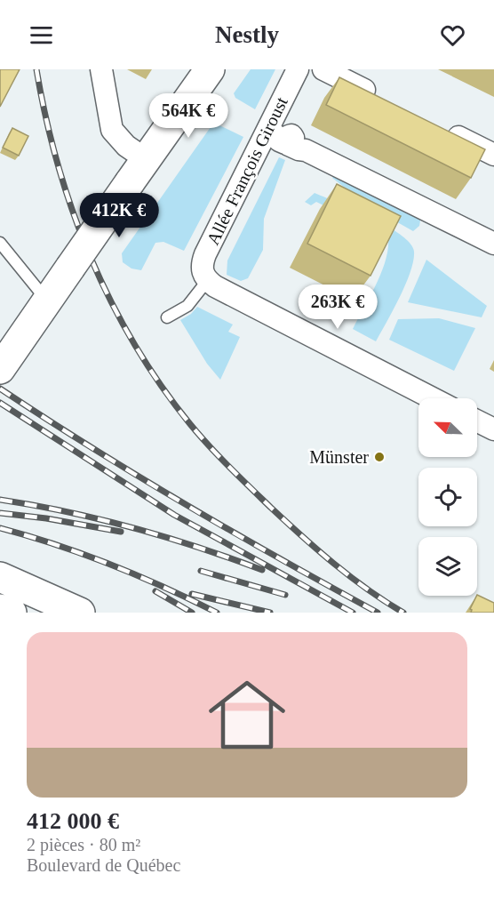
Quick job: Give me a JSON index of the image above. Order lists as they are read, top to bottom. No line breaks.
{"streets":{"street":["Allée François Giroust"]},"places":["Münster"],"north":"top left","page":{"header":"Nestly","price":["564K €","412K €","263K €"],"list":[{"name":"412 000 €","note":"2 pièces · 80 m² · Boulevard de Québec"}]}}
